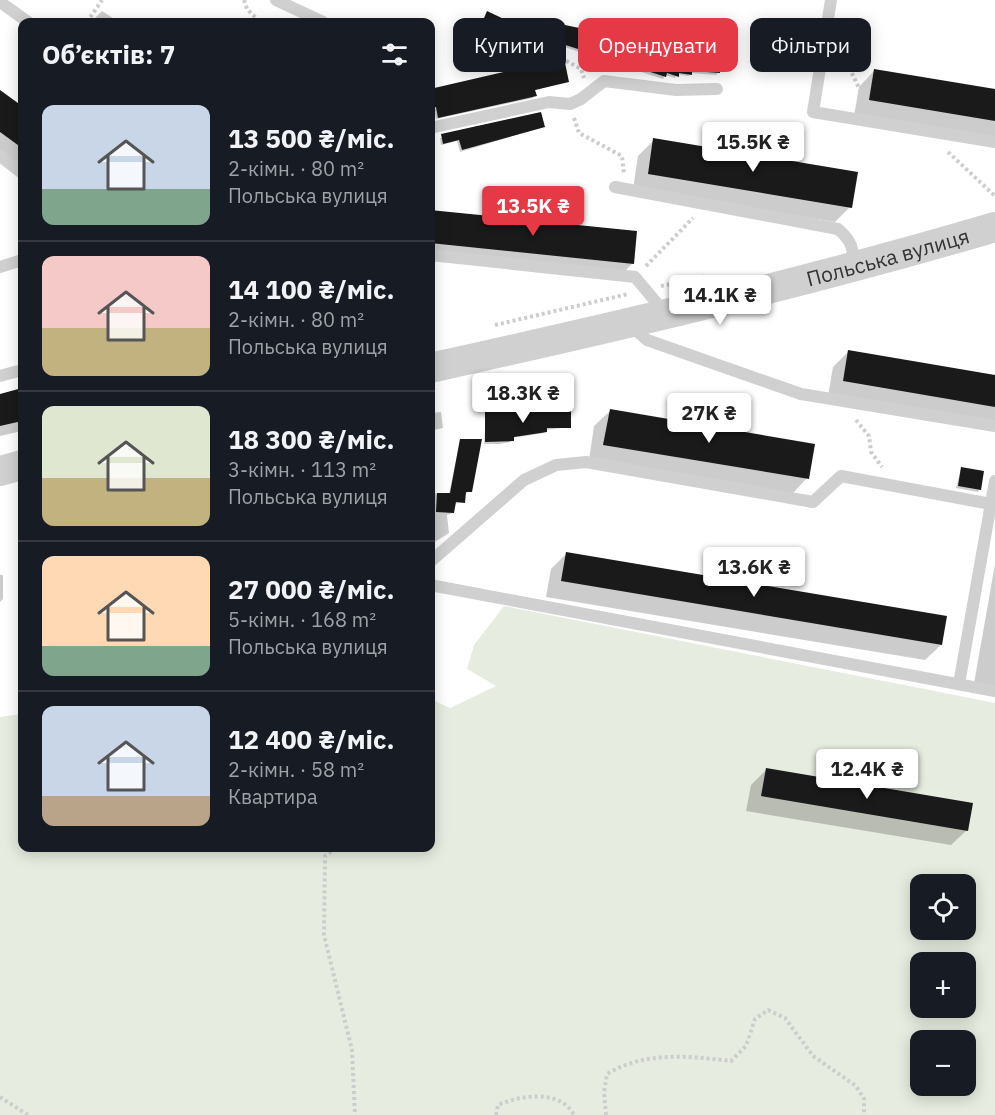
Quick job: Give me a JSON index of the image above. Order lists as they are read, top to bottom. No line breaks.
{"streets":{"street":["Польська вулиця"]},"page":{"chip":["Купити","Орендувати","Фільтри"],"heading":"Об’єктів: 7","list":[{"name":"13 500 ₴/міс.","note":"2-кімн. · 80 m² · Польська вулиця"},{"name":"14 100 ₴/міс.","note":"2-кімн. · 80 m² · Польська вулиця"},{"name":"18 300 ₴/міс.","note":"3-кімн. · 113 m² · Польська вулиця"},{"name":"27 000 ₴/міс.","note":"5-кімн. · 168 m² · Польська вулиця"},{"name":"12 400 ₴/міс.","note":"2-кімн. · 58 m² · Квартира"}],"price":["15.5K ₴","13.5K ₴","14.1K ₴","18.3K ₴","27K ₴","13.6K ₴","12.4K ₴"],"map_buttons":["+","−"]}}
